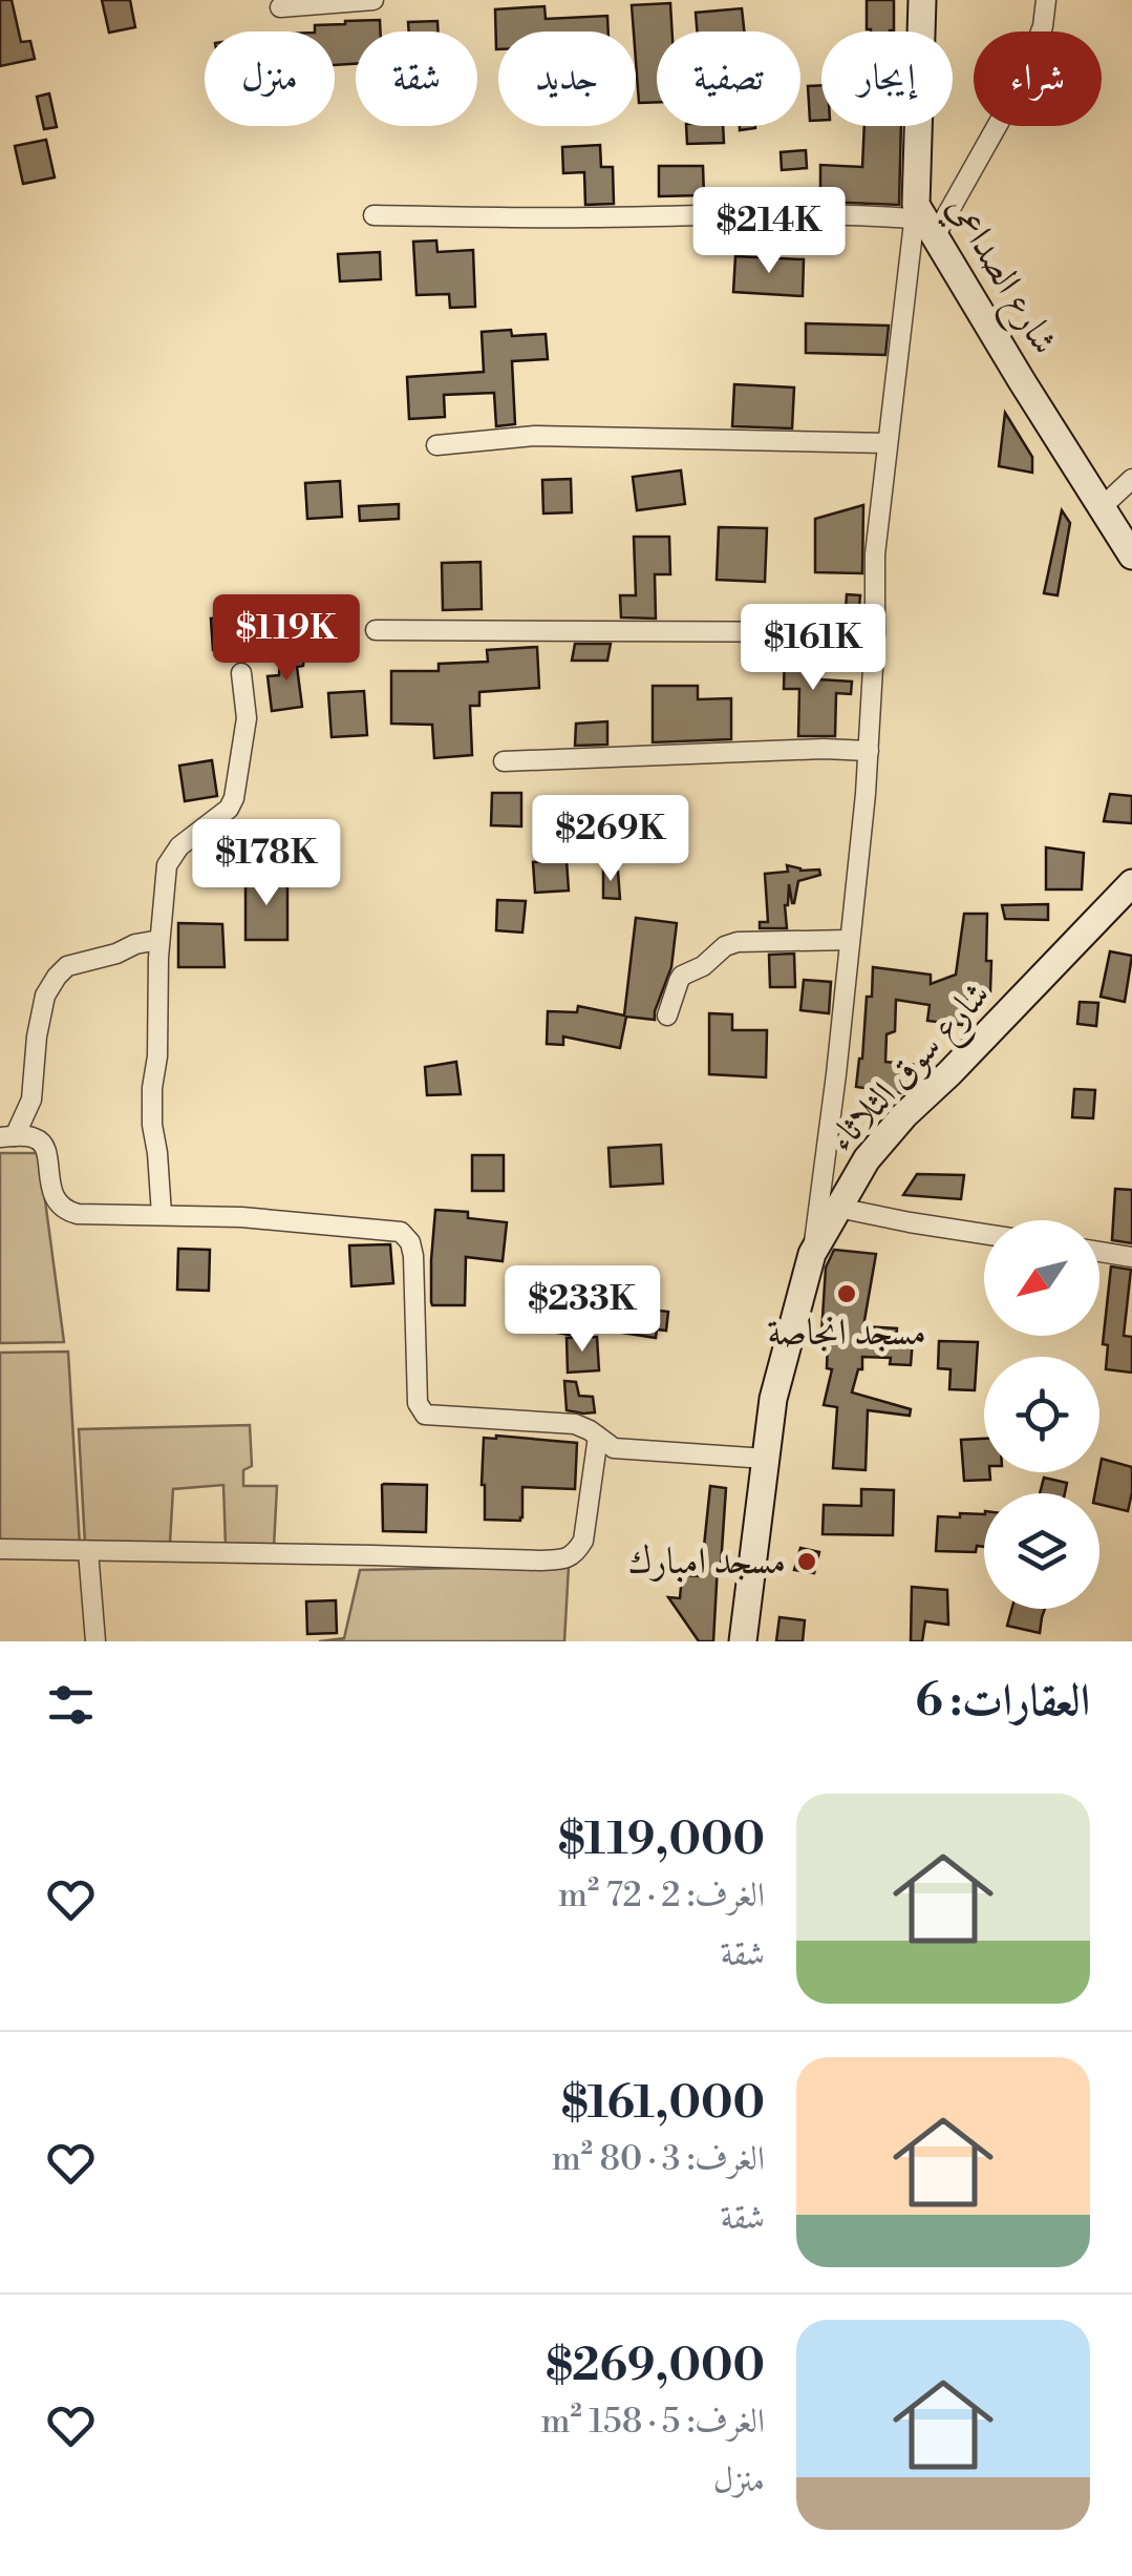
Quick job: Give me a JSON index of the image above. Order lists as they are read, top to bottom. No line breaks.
{"streets":{"street":["شارع الصداعي","شارع سوق الثلاثاء"]},"places":["مسجد انجاصة","مسجد امبارك"],"north":"bottom left","page":{"chip":["شراء","إيجار","تصفية","جديد","شقة","منزل"],"price":["$214K","$119K","$161K","$269K","$178K","$233K"],"heading":"العقارات: 6","list":[{"name":"$119,000","note":"الغرف: 2 · 72 m² · شقة"},{"name":"$161,000","note":"الغرف: 3 · 80 m² · شقة"},{"name":"$269,000","note":"الغرف: 5 · 158 m² · منزل"}]}}
